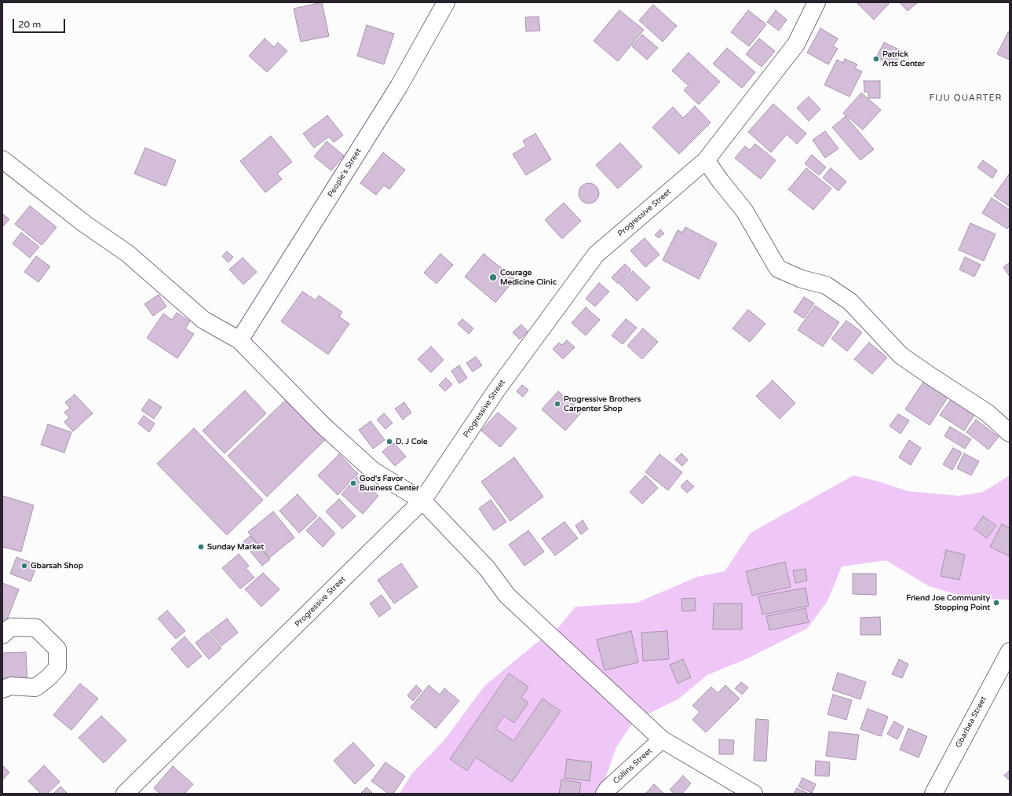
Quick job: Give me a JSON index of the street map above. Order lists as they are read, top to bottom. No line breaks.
{"streets":{"street":["People's Street","Progressive Street","Gbarbea Street","Collins Street"]},"districts":["FIJU QUARTER"],"places":["Patrick Arts Center","Courage Medicine Clinic","Progressive Brothers Carpenter Shop","D. J Cole","God's Favor Business Center","Sunday Market","Gbarsah Shop","Friend Joe Community Stopping Point"],"scale_bar":"20 m"}
